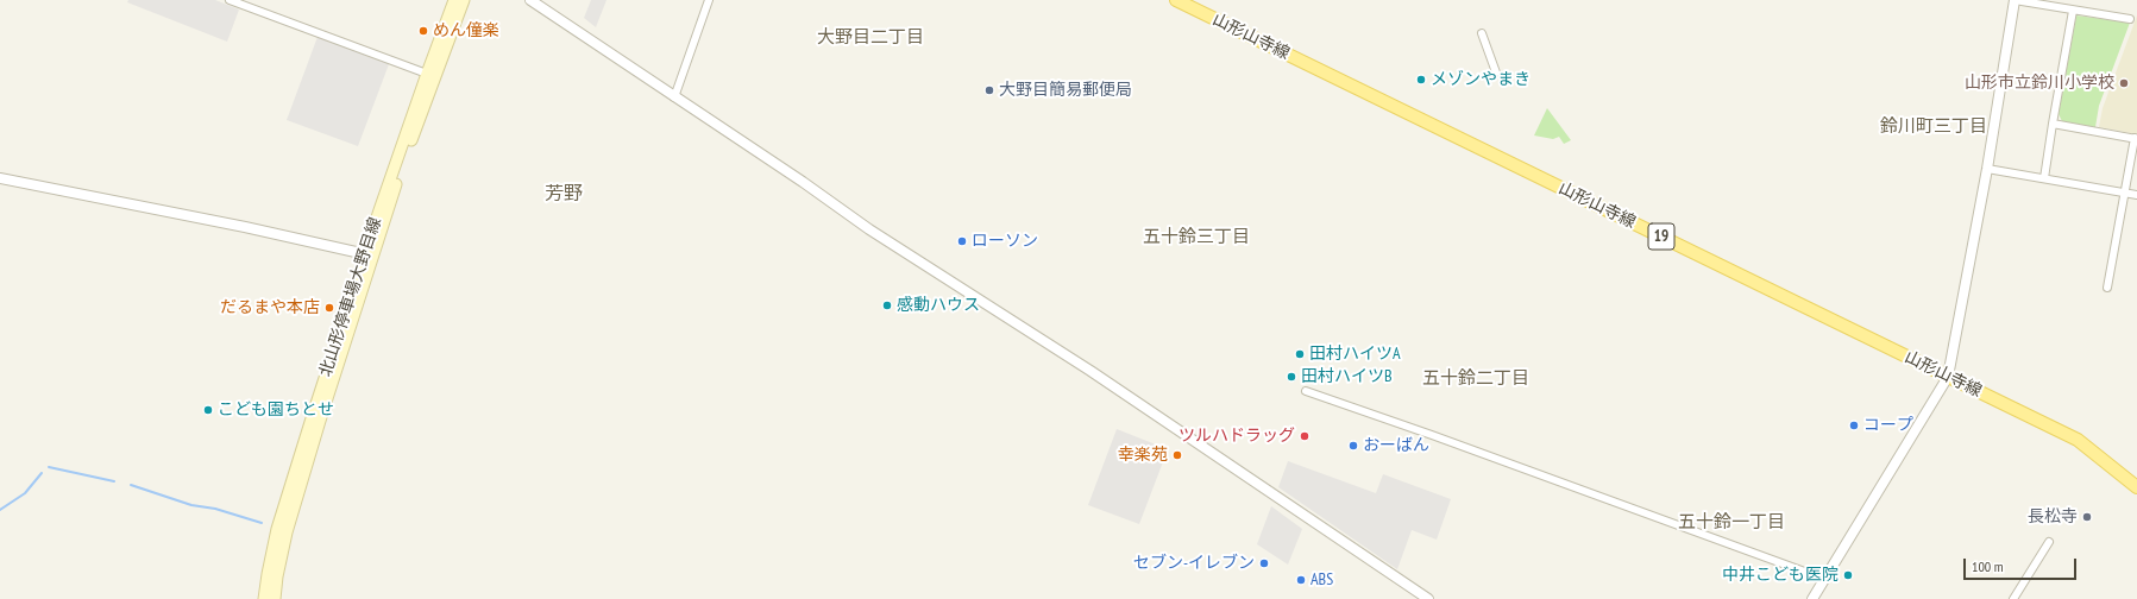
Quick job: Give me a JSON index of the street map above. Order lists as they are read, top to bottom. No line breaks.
{"streets":{"main road":["山形山寺線","19","北山形停車場大野目線"]},"districts":["大野目二丁目","鈴川町三丁目","芳野","五十鈴三丁目","五十鈴二丁目","五十鈴一丁目"],"places":["めん僮楽","メゾンやまき","山形市立鈴川小学校","大野目簡易郵便局","ローソン","感動ハウス","だるまや本店","田村ハイツA","田村ハイツB","こども園ちとせ","コープ","ツルハドラッグ","おーばん","幸楽苑","長松寺","セブン-イレブン","中井こども医院","ABS"],"scale_bar":"100 m"}
